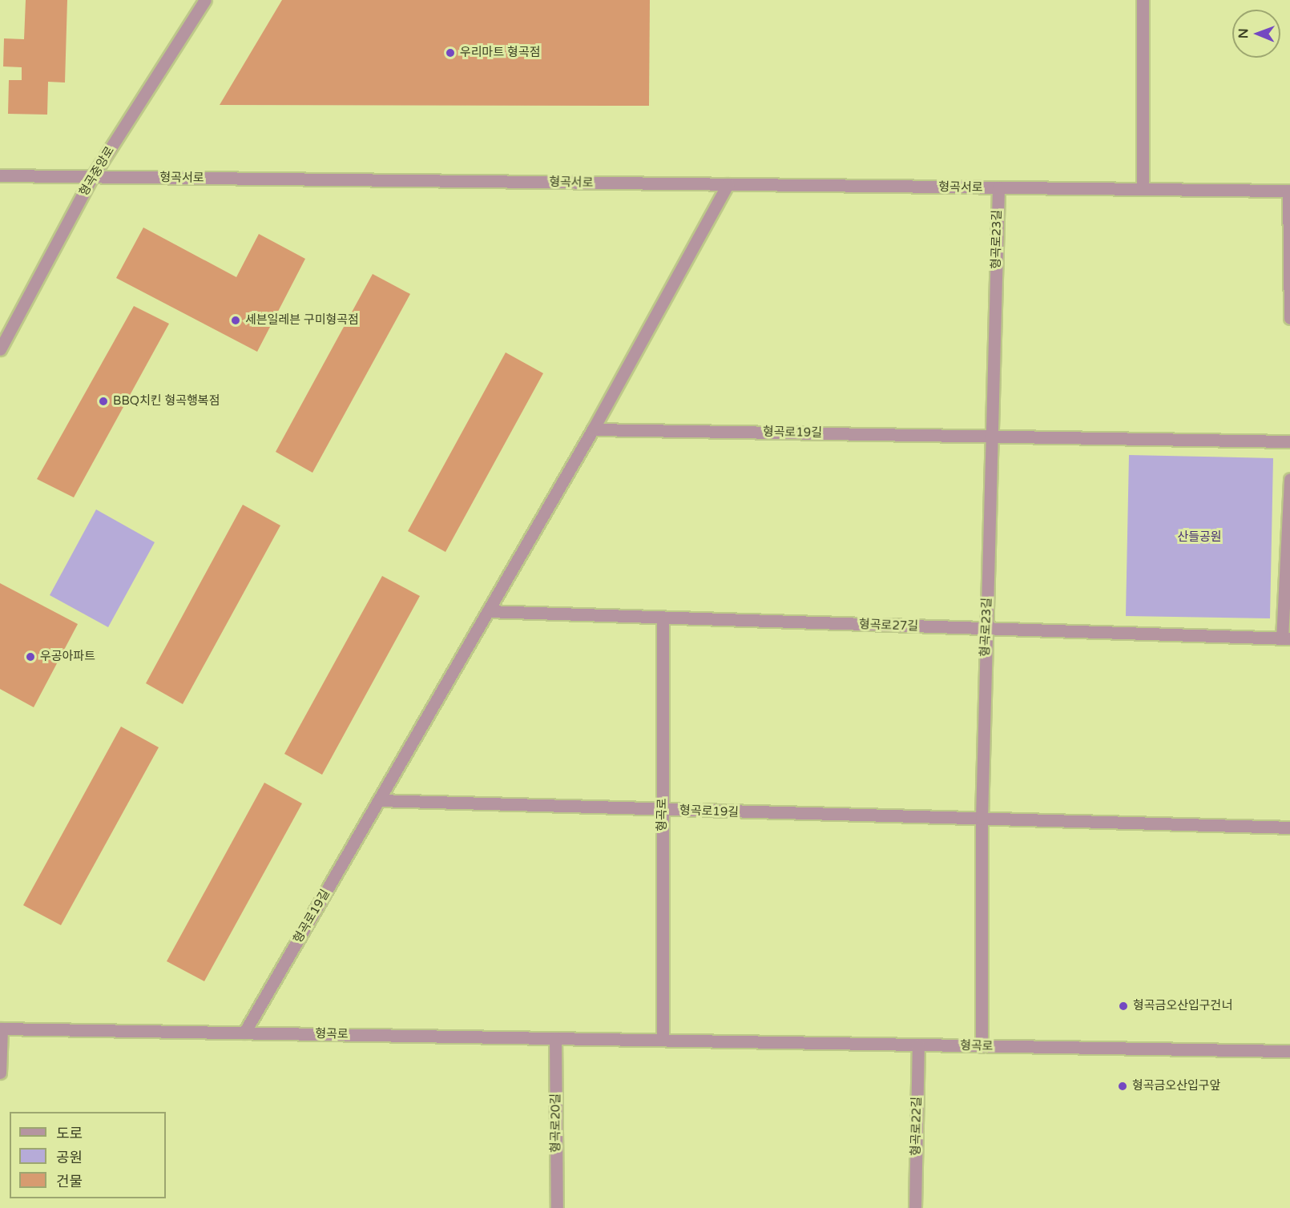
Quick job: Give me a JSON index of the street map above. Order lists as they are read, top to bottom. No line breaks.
{"streets":{"street":["형곡중앙로","형곡서로","형곡로23길","형곡로19길","형곡로27길","형곡로","형곡로20길","형곡로22길"]},"crossings":[["형곡중앙로","형곡서로"],["형곡서로","형곡로23길"],["형곡서로","형곡로19길"],["형곡로23길","형곡로19길"],["형곡로23길","형곡로27길"],["형곡로23길","형곡로"],["형곡로19길","형곡로27길"],["형곡로19길","형곡로"],["형곡로27길","형곡로"],["형곡로","형곡로20길"],["형곡로","형곡로22길"]],"parks":["산들공원"],"places":["우리마트 형곡점","세븐일레븐 구미형곡점","BBQ치킨 형곡행복점","우공아파트","형곡금오산입구건너","형곡금오산입구앞"],"legend":["도로","공원","건물"],"north":"left"}
